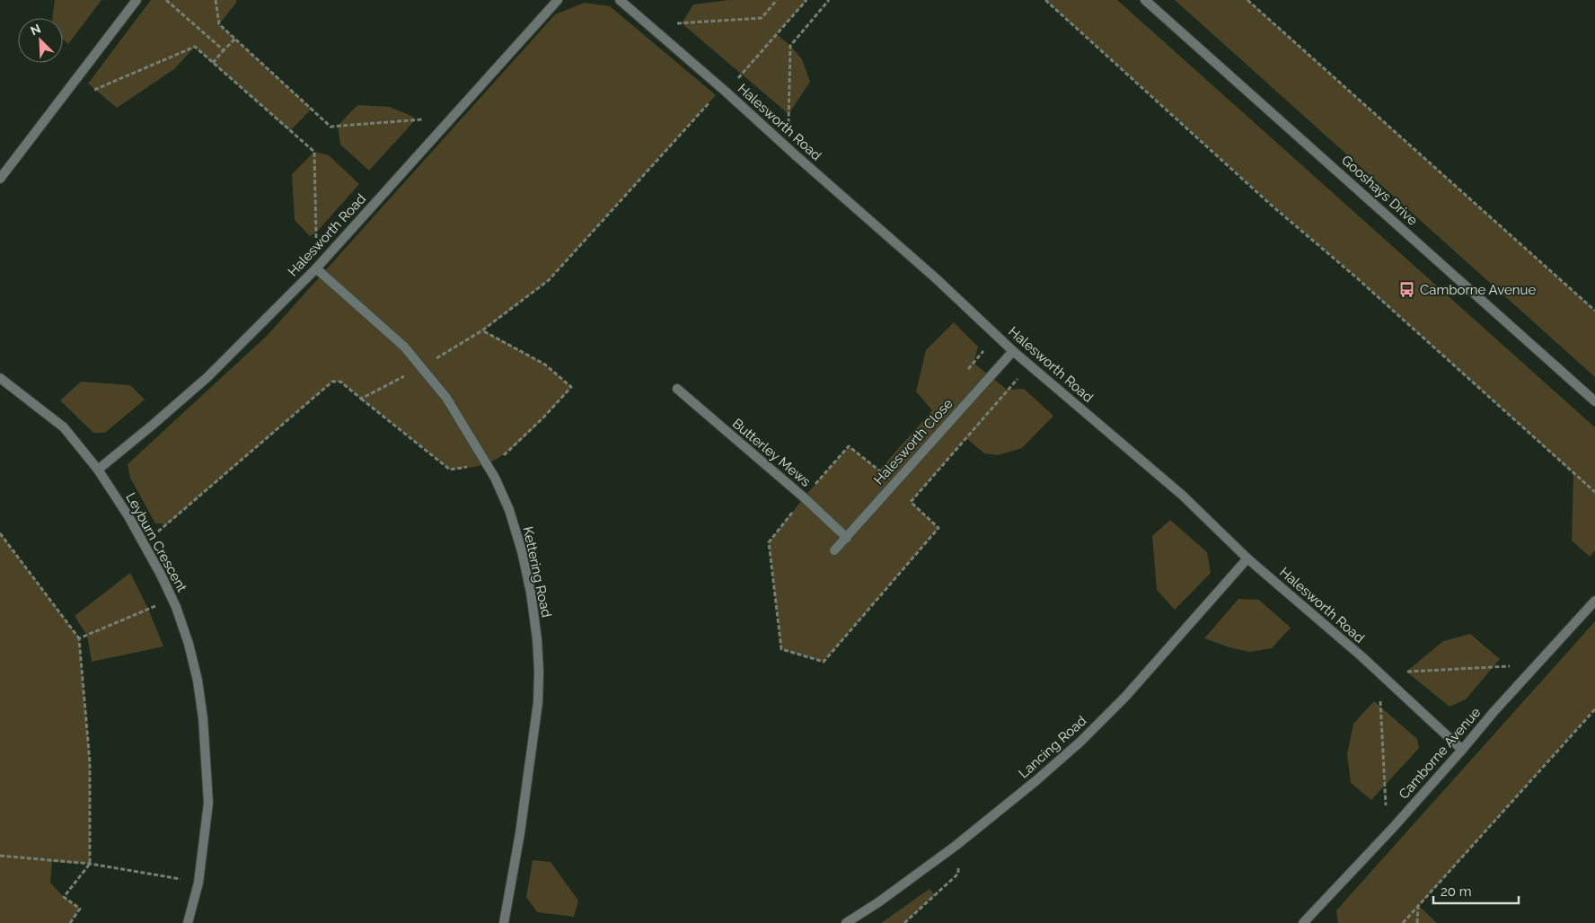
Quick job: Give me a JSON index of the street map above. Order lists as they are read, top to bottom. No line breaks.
{"streets":{"street":["Halesworth Road","Gooshays Drive","Halesworth Close","Butterley Mews","Leyburn Crescent","Kettering Road","Lancing Road","Camborne Avenue"]},"crossings":[["Halesworth Road","Halesworth Close"],["Halesworth Road","Leyburn Crescent"],["Halesworth Road","Kettering Road"],["Halesworth Road","Lancing Road"],["Halesworth Road","Camborne Avenue"],["Halesworth Close","Butterley Mews"]],"places":{"bus stop":["Camborne Avenue"]},"scale_bar":"20 m","north":"top left"}
